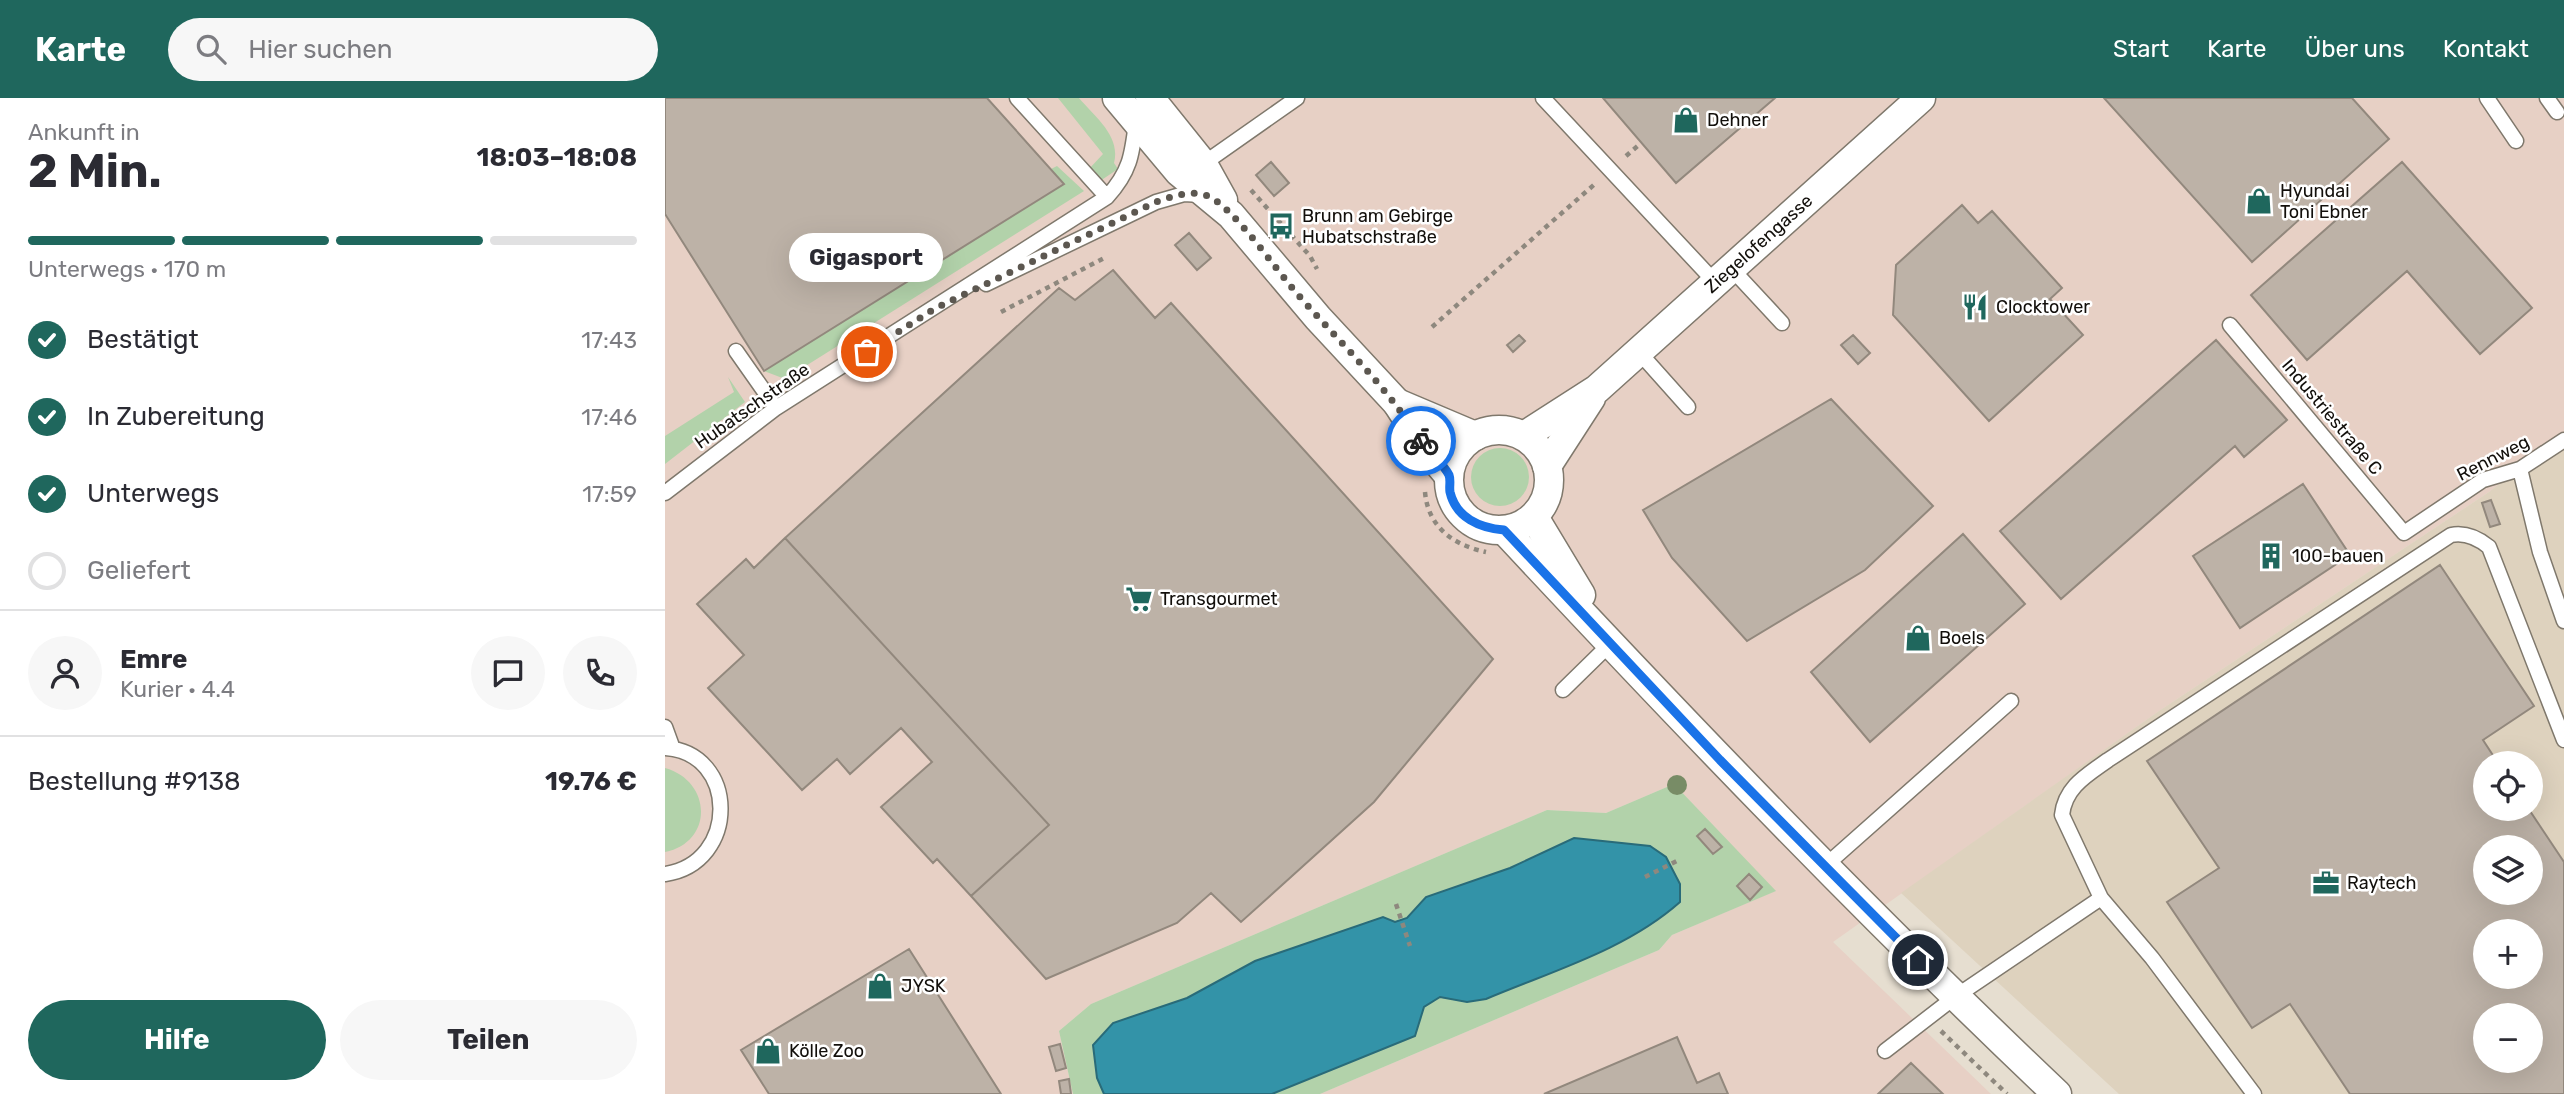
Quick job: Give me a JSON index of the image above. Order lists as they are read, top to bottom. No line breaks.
{"streets":{"street":["Ziegelofengasse"],"lane":["Hubatschstraße","Industriestraße C","Rennweg"]},"crossings":[["Industriestraße C","Rennweg"]],"places":{"shop":["Dehner","Hyundai Toni Ebner","Boels","JYSK","Kölle Zoo"],"bus stop":["Brunn am Gebirge Hubatschstraße"],"restaurant":["Clocktower"],"other":["Gigasport"],"building":["100-bauen"],"supermarket":["Transgourmet"],"office":["Raytech"]},"page":{"header":"Karte","search":"Hier suchen","nav":["Start","Karte","Über uns","Kontakt"],"heading":["2 Min.","Ankunft in","18:03–18:08"],"panel":["Emre","Kurier · 4.4","Bestellung #9138","19.76 €"],"bar":"Unterwegs · 170 m","bubble":"Gigasport","list":[["Bestätigt","17:43"],["In Zubereitung","17:46"],["Unterwegs","17:59"],"Geliefert"],"map_buttons":["+","−"],"buttons":["Hilfe","Teilen"]}}
